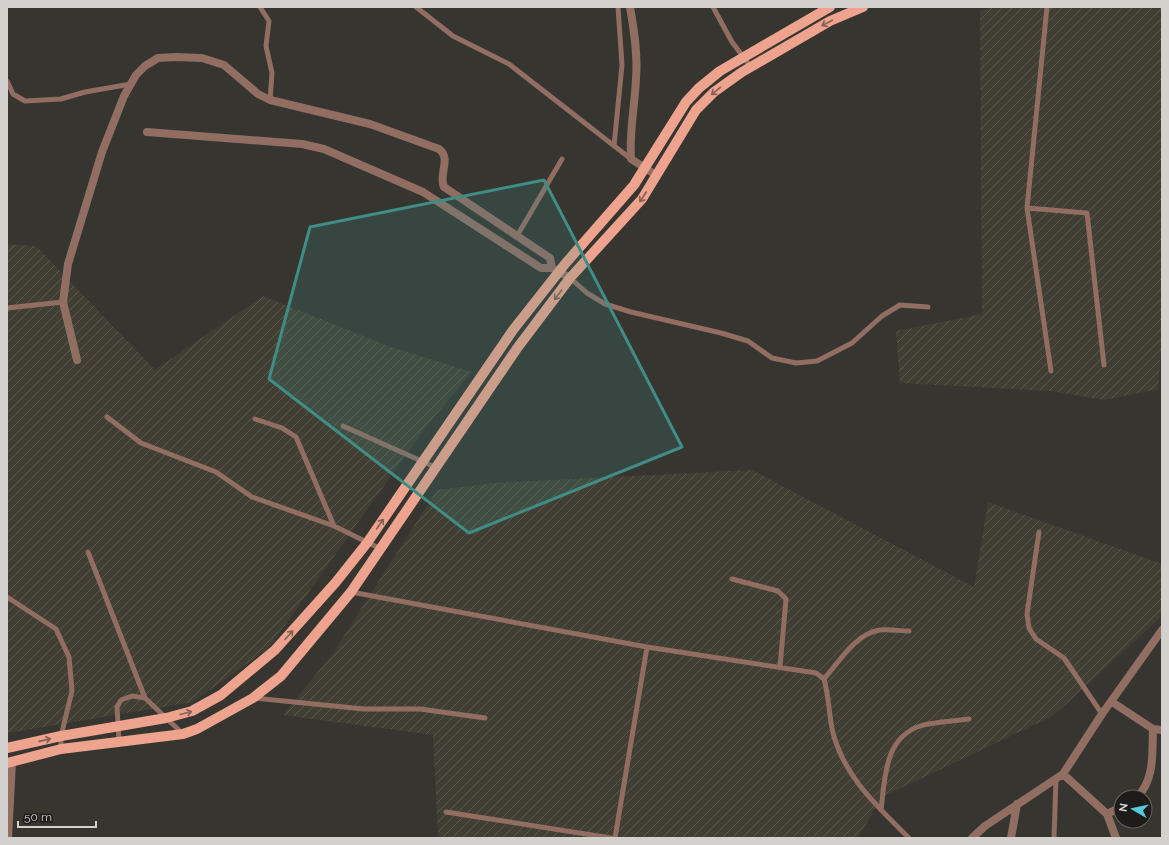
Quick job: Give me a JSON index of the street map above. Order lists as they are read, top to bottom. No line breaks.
{"scale_bar":"50 m","north":"left"}
